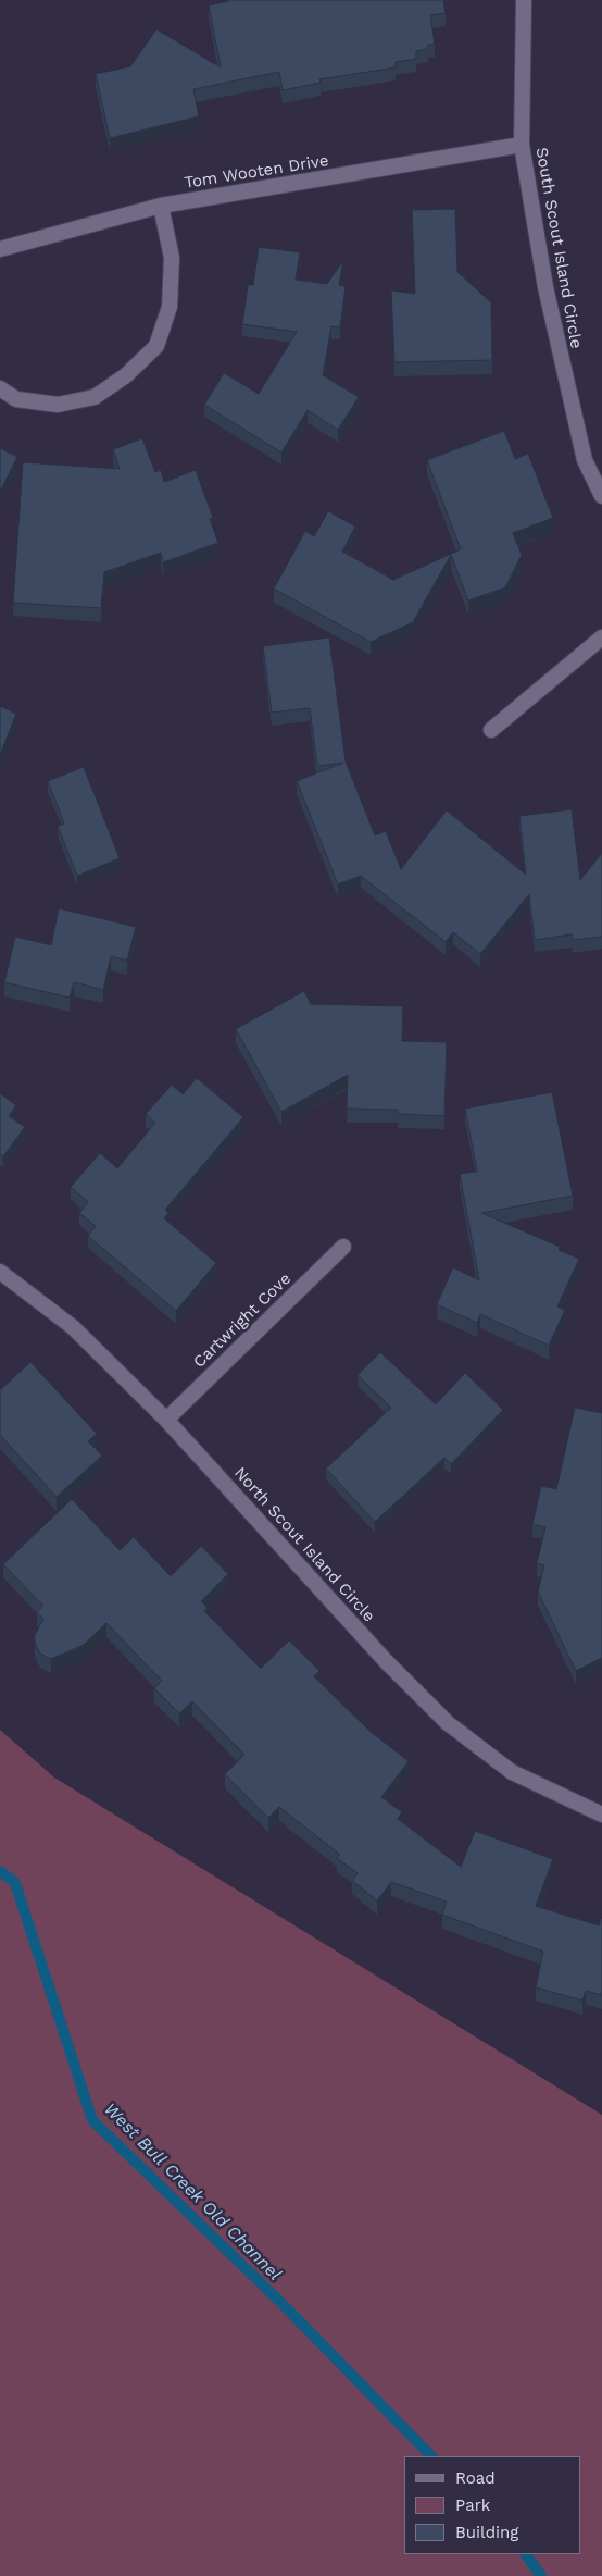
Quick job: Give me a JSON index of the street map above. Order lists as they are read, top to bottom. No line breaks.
{"streets":{"street":["Tom Wooten Drive","South Scout Island Circle","Cartwright Cove","North Scout Island Circle"]},"crossings":[["Tom Wooten Drive","South Scout Island Circle"],["Cartwright Cove","North Scout Island Circle"]],"water":["West Bull Creek Old Channel"],"legend":["Road","Park","Building"]}
